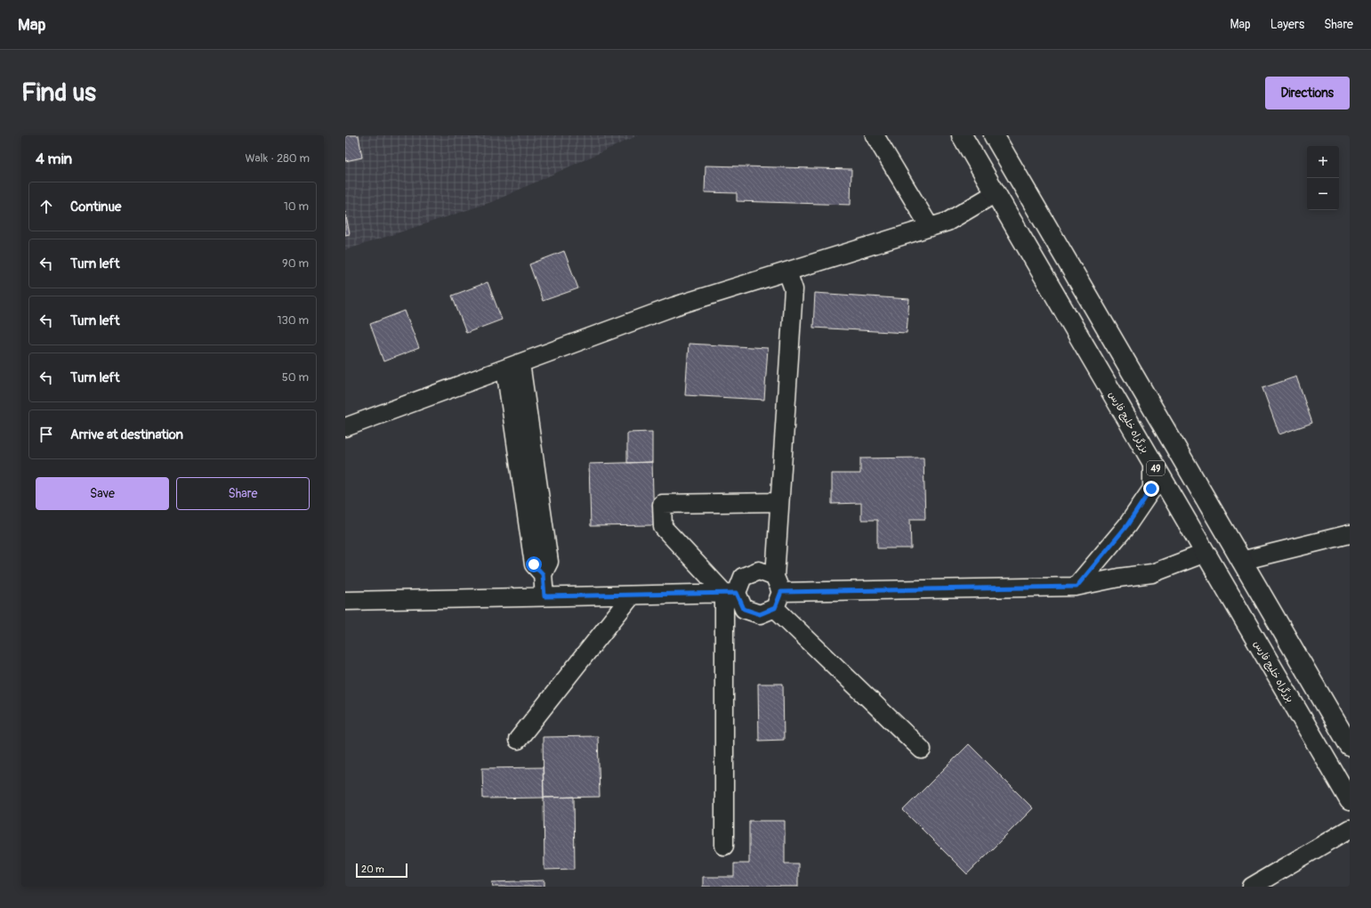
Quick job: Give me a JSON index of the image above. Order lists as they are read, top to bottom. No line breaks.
{"streets":{"highway":["بزرگراه خلیج فارس","49"]},"scale_bar":"20 m","page":{"header":"Map","nav":["Map","Layers","Share"],"buttons":["Directions",["Save","Share"]],"title":"Find us","heading":["4 min","Walk · 280 m"],"map_buttons":["+","−"],"list":[["Continue","10 m"],["Turn left","90 m"],["Turn left","130 m"],["Turn left","50 m"],"Arrive at destination"],"scale":"20 m"}}
